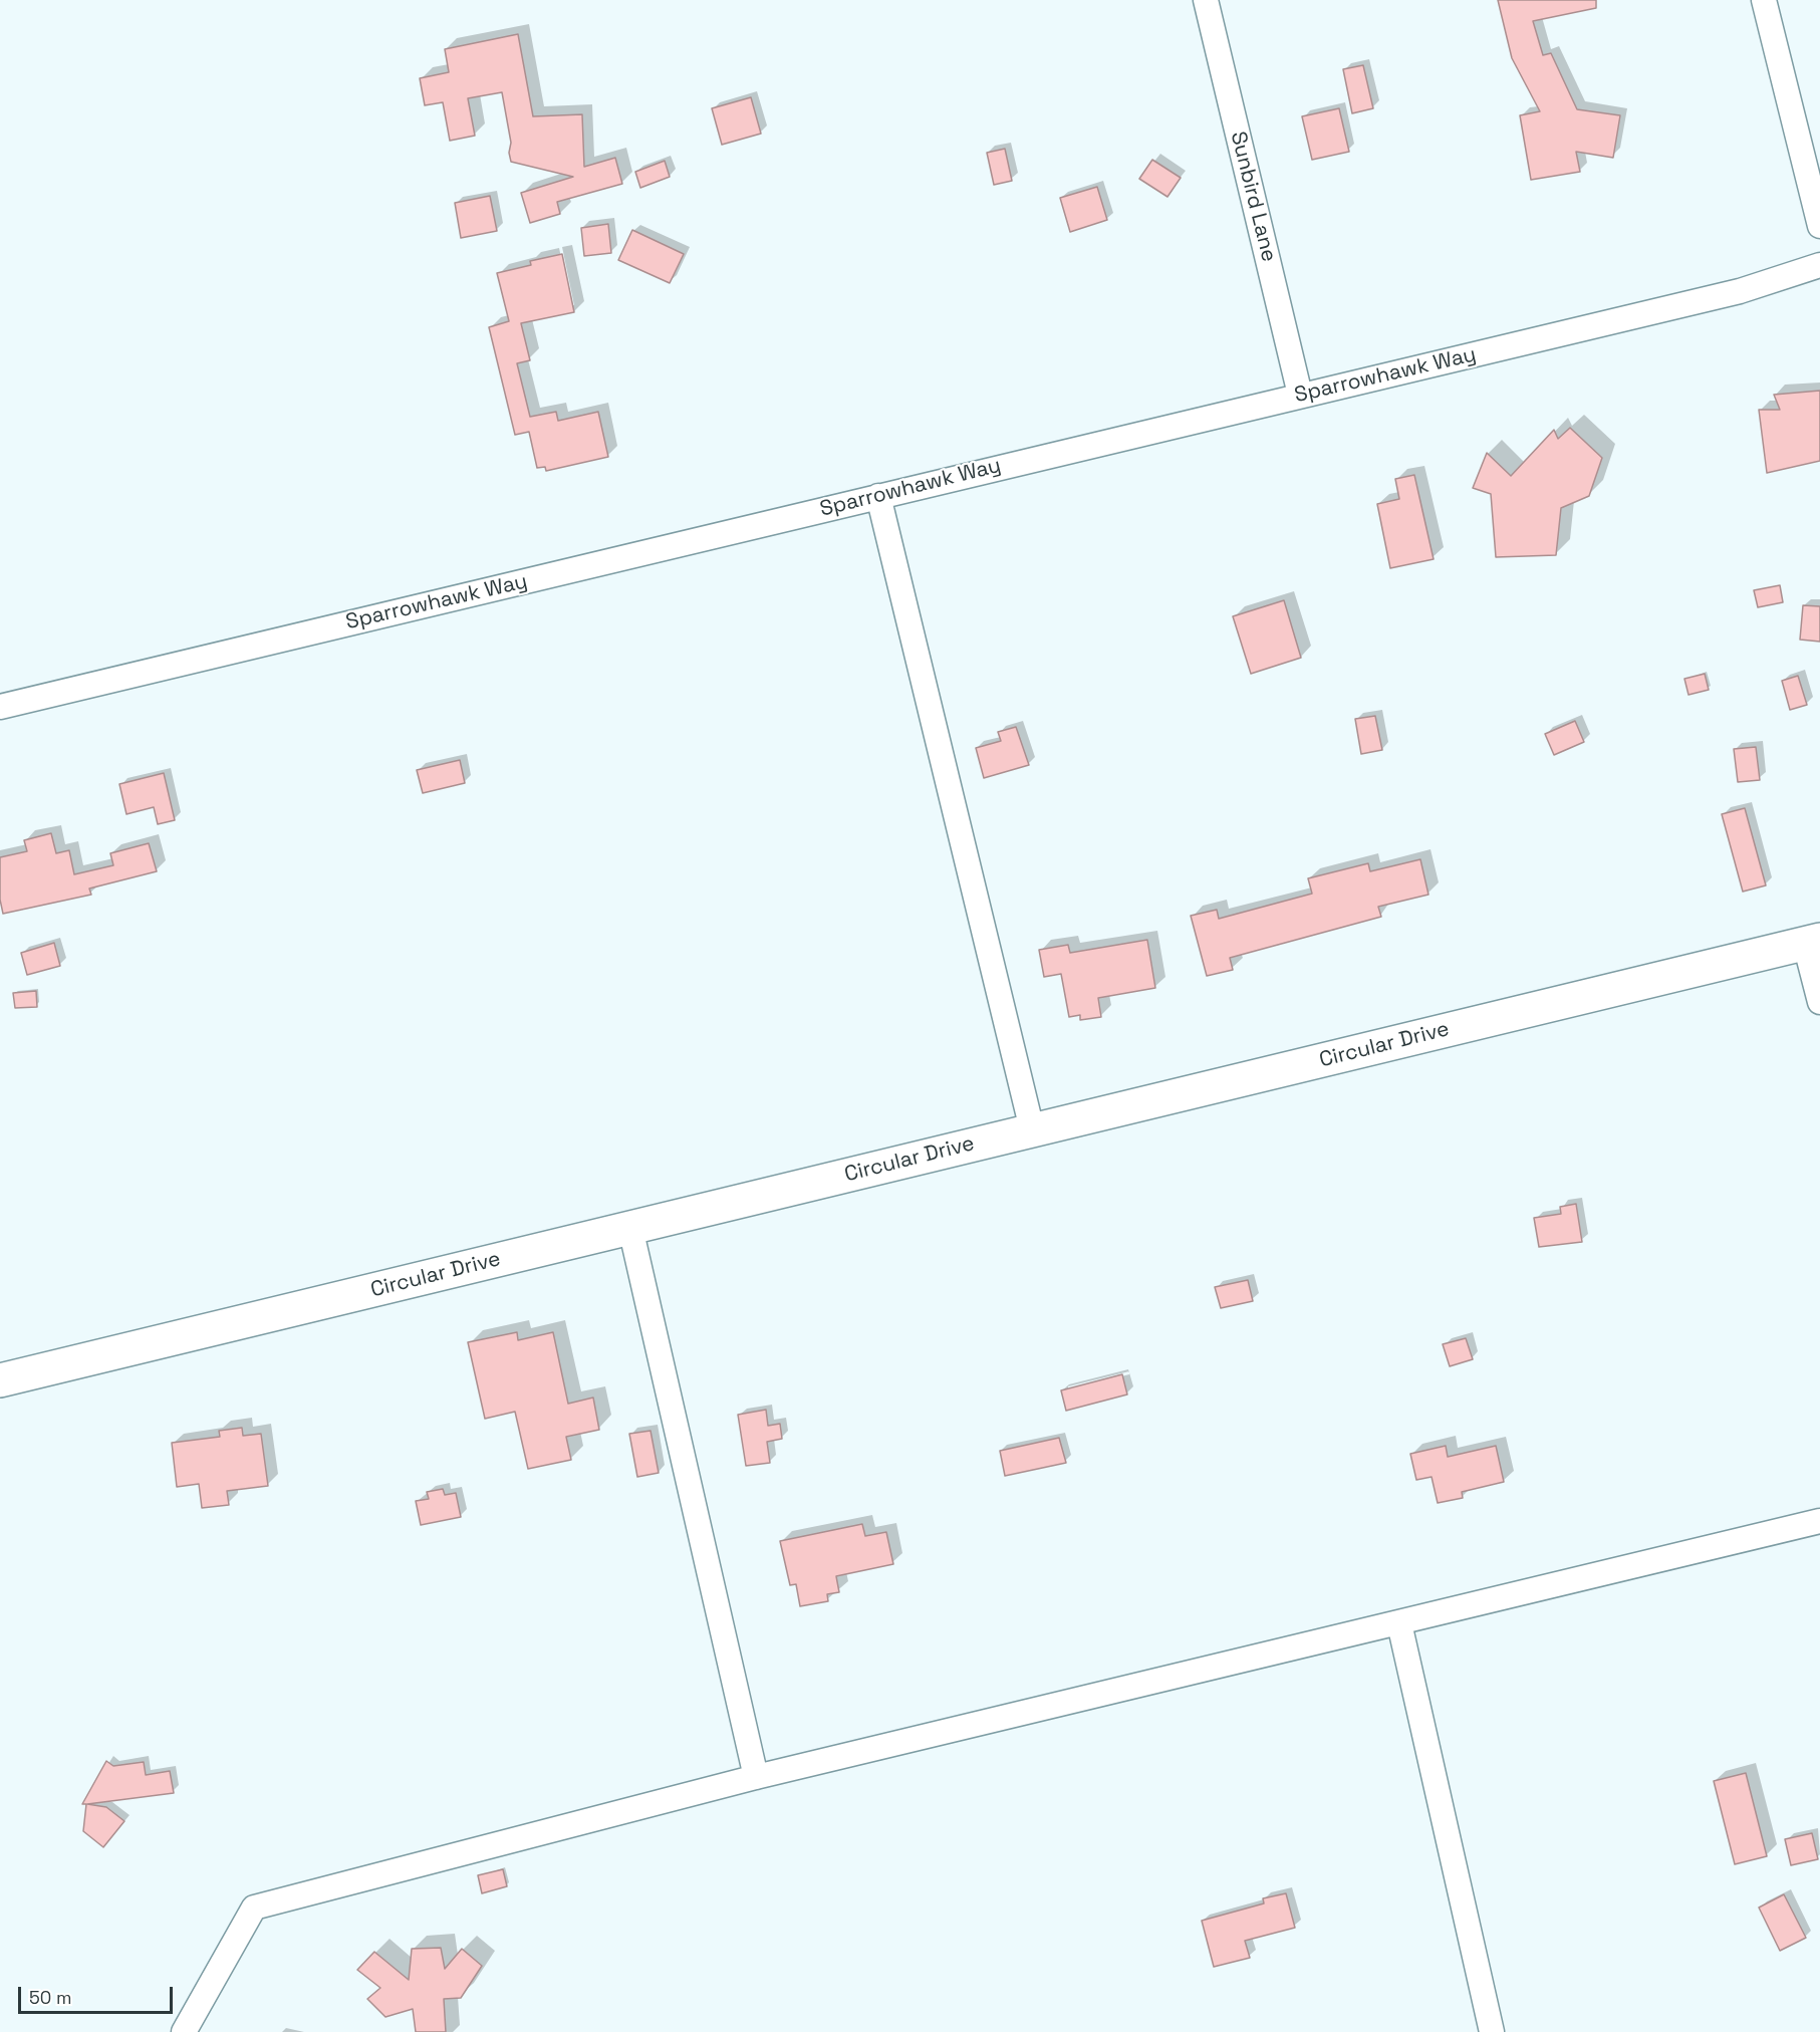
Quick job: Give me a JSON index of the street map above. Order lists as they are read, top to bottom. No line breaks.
{"streets":{"street":["Sunbird Lane","Sparrowhawk Way","Circular Drive"]},"crossings":[["Sunbird Lane","Sparrowhawk Way"]],"scale_bar":"50 m"}
